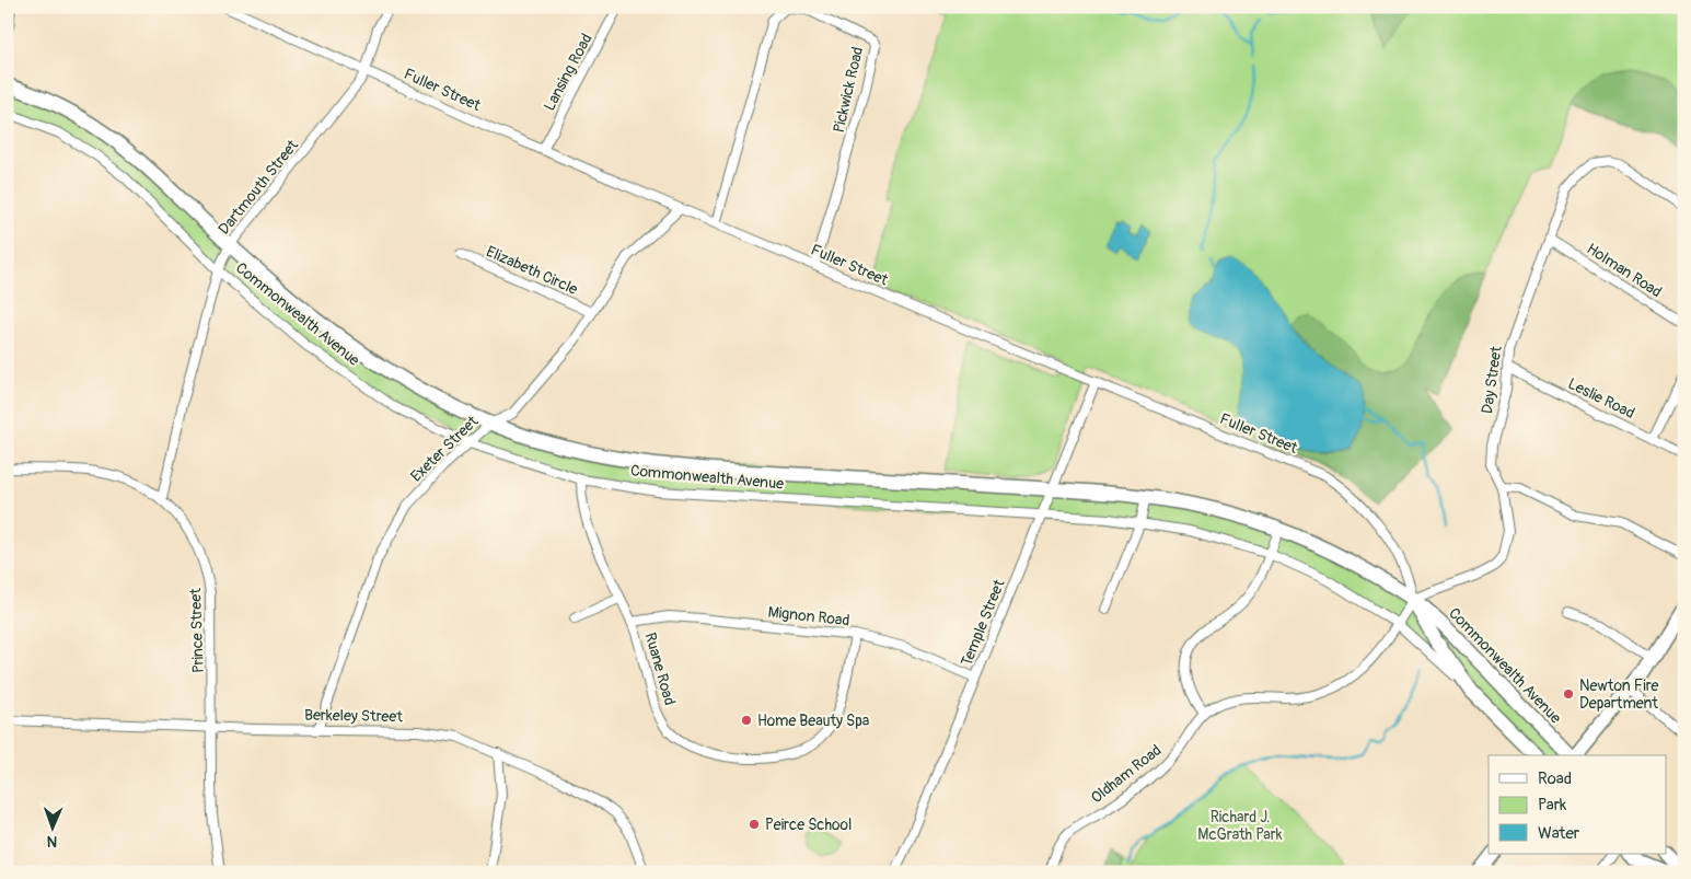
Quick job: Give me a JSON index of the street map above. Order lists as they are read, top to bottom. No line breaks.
{"streets":{"main road":["Commonwealth Avenue"],"street":["Lansing Road","Fuller Street","Pickwick Road","Dartmouth Street","Elizabeth Circle","Holman Road","Day Street","Leslie Road","Exeter Street","Mignon Road","Temple Street","Prince Street","Ruane Road","Berkeley Street","Oldham Road"]},"crossings":[["Lansing Road","Fuller Street"],["Fuller Street","Pickwick Road"],["Fuller Street","Dartmouth Street"],["Fuller Street","Commonwealth Avenue"],["Fuller Street","Day Street"],["Fuller Street","Exeter Street"],["Fuller Street","Temple Street"],["Fuller Street","Oldham Road"],["Dartmouth Street","Commonwealth Avenue"],["Dartmouth Street","Prince Street"],["Elizabeth Circle","Exeter Street"],["Holman Road","Day Street"],["Commonwealth Avenue","Day Street"],["Commonwealth Avenue","Exeter Street"],["Commonwealth Avenue","Temple Street"],["Commonwealth Avenue","Ruane Road"],["Commonwealth Avenue","Oldham Road"],["Day Street","Leslie Road"],["Day Street","Oldham Road"],["Exeter Street","Berkeley Street"],["Mignon Road","Temple Street"],["Mignon Road","Ruane Road"],["Prince Street","Berkeley Street"]],"parks":["Richard J. McGrath Park"],"places":["Newton Fire Department","Home Beauty Spa","Peirce School"],"legend":["Road","Park","Water"],"north":"bottom"}
